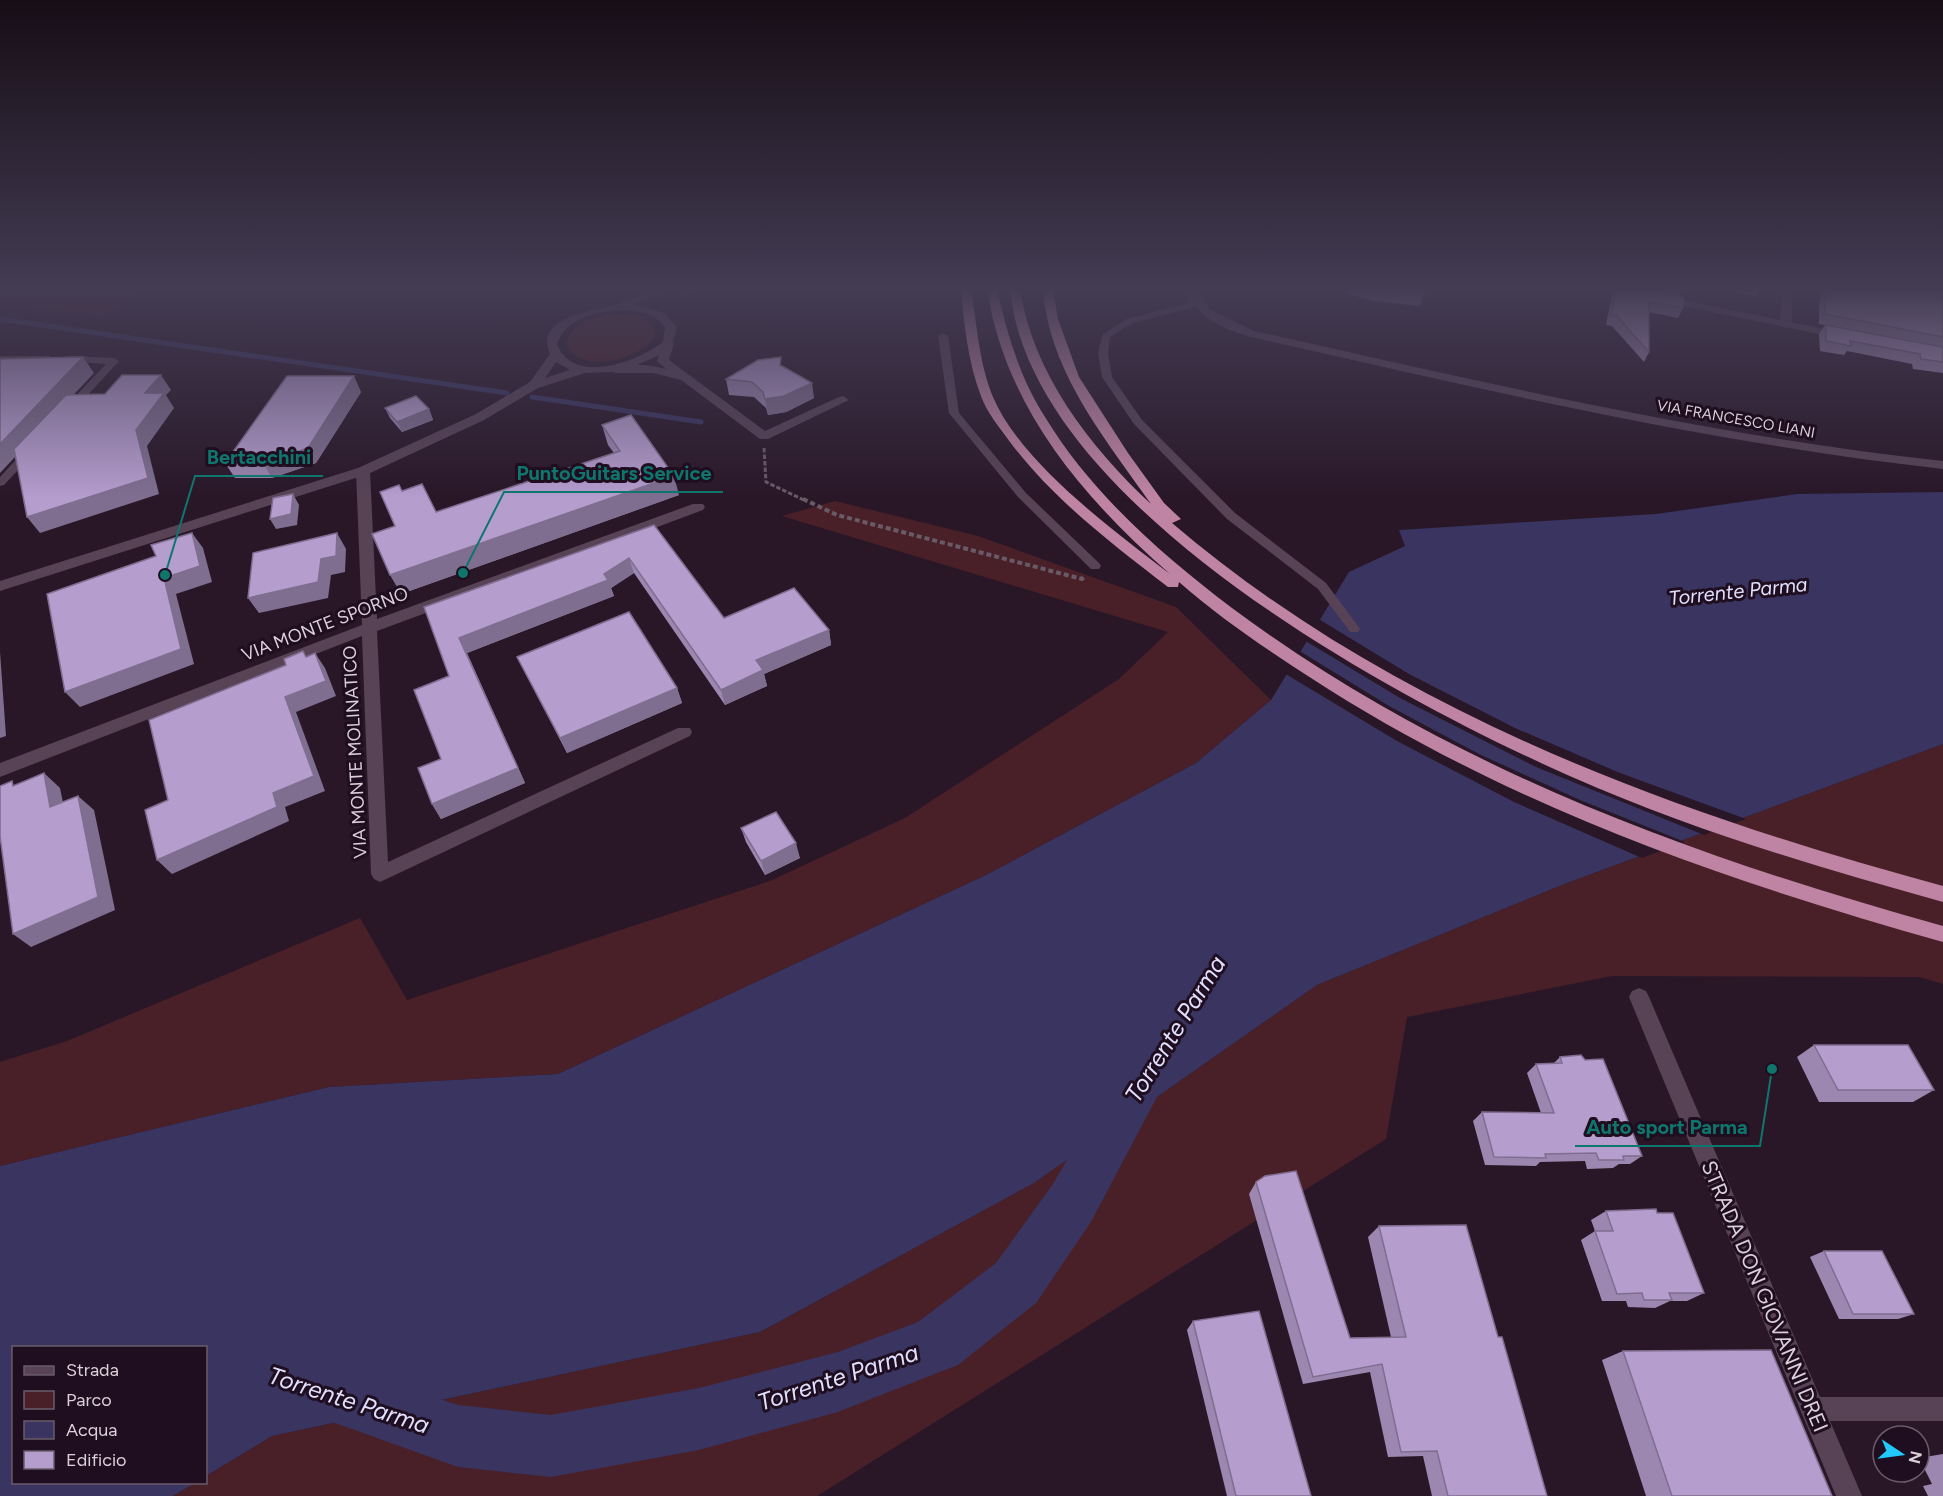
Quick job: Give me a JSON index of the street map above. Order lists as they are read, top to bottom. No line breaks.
{"streets":{"street":["VIA FRANCESCO LIANI","VIA MONTE SPORNO","VIA MONTE MOLINATICO","STRADA DON GIOVANNI DREI"]},"crossings":[["VIA MONTE SPORNO","VIA MONTE MOLINATICO"]],"water":["Torrente Parma"],"places":["PuntoGuitars Service","Bertacchini","Auto sport Parma"],"legend":["Strada","Parco","Acqua","Edificio"],"north":"right"}
